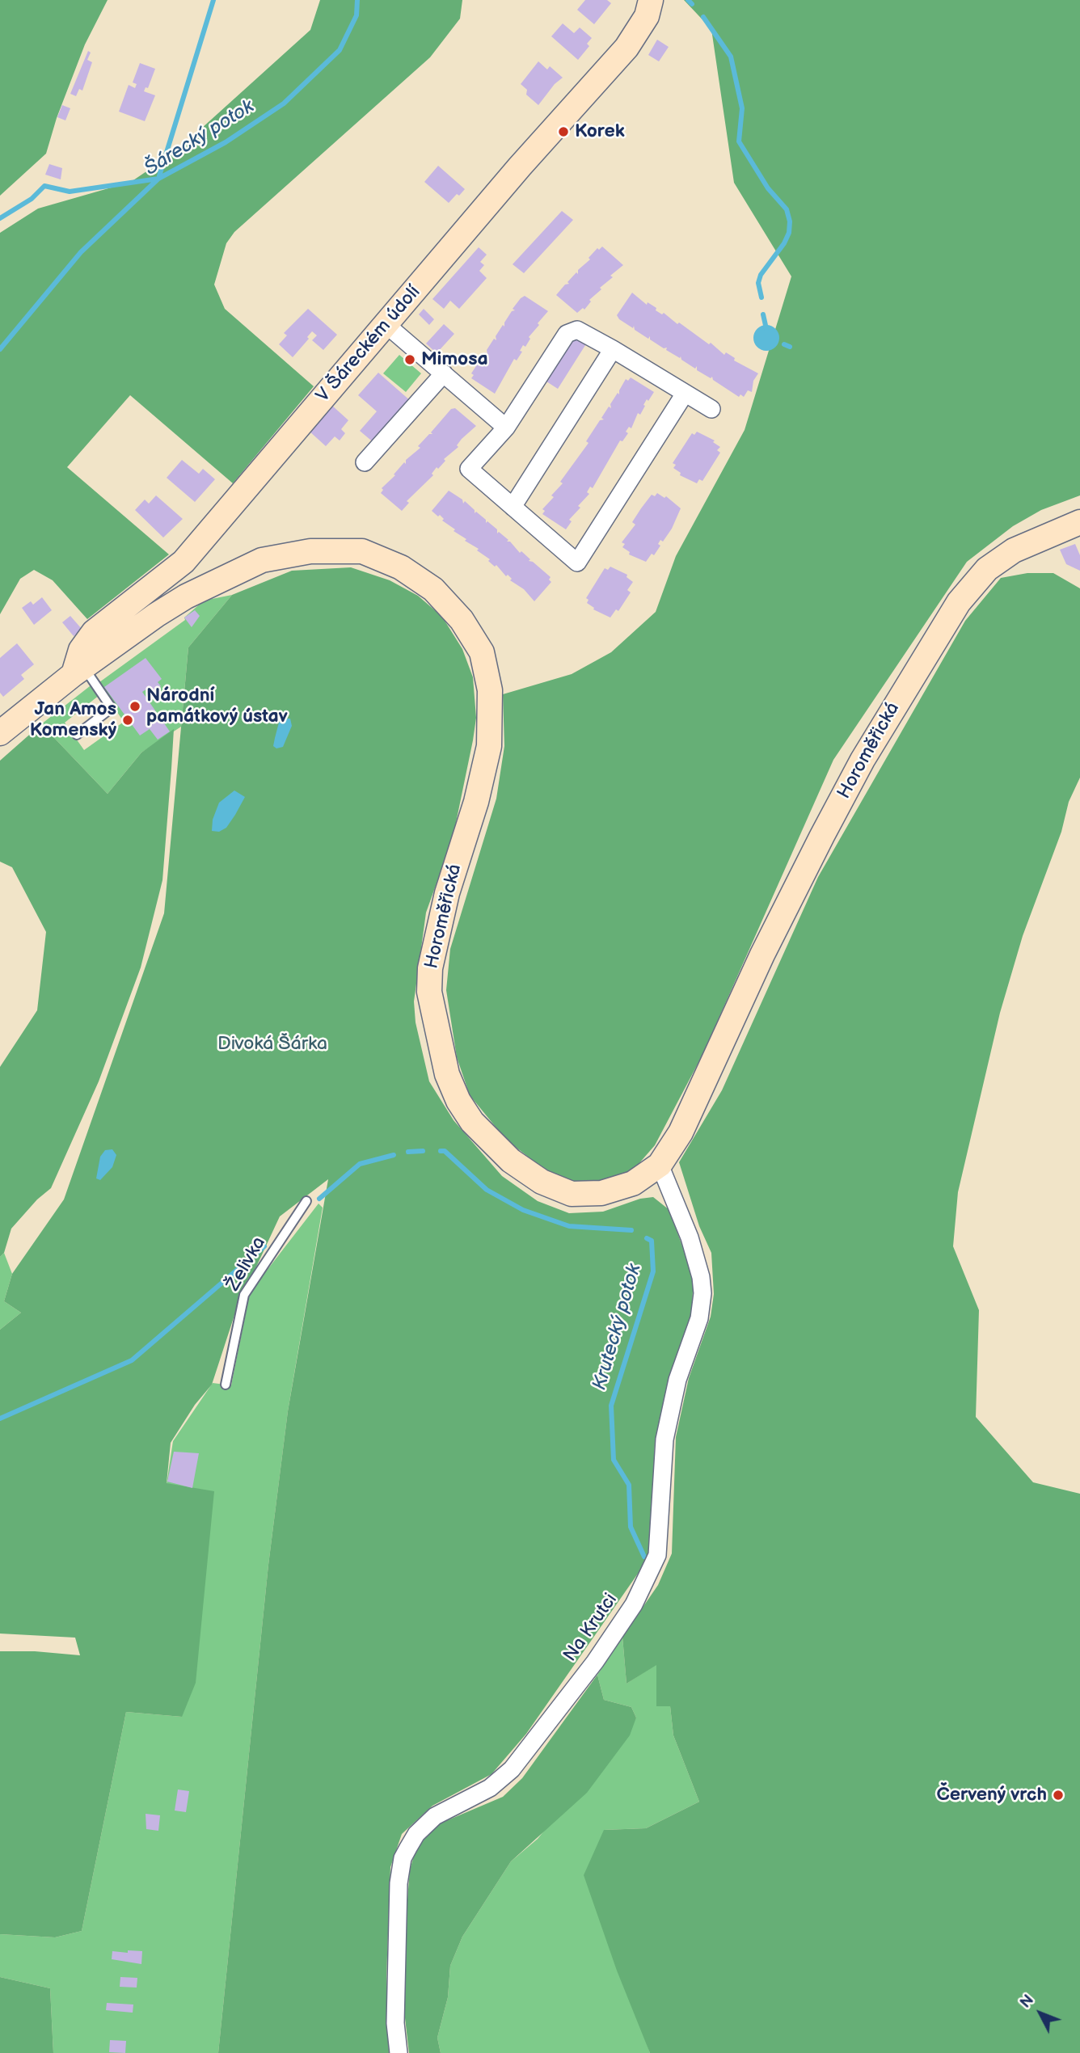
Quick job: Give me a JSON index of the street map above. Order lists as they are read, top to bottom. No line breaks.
{"streets":{"main road":["V Šáreckém údolí","Horoměřická"],"street":["Na Krutci"],"lane":["Želivka"]},"crossings":[["V Šáreckém údolí","Horoměřická"],["Horoměřická","Na Krutci"]],"water":["Šárecký potok","Krutecký potok"],"parks":["Divoká Šárka"],"places":["Korek","Mimosa","Národní památkový ústav","Jan Amos Komenský","Červený vrch"],"north":"top left"}
